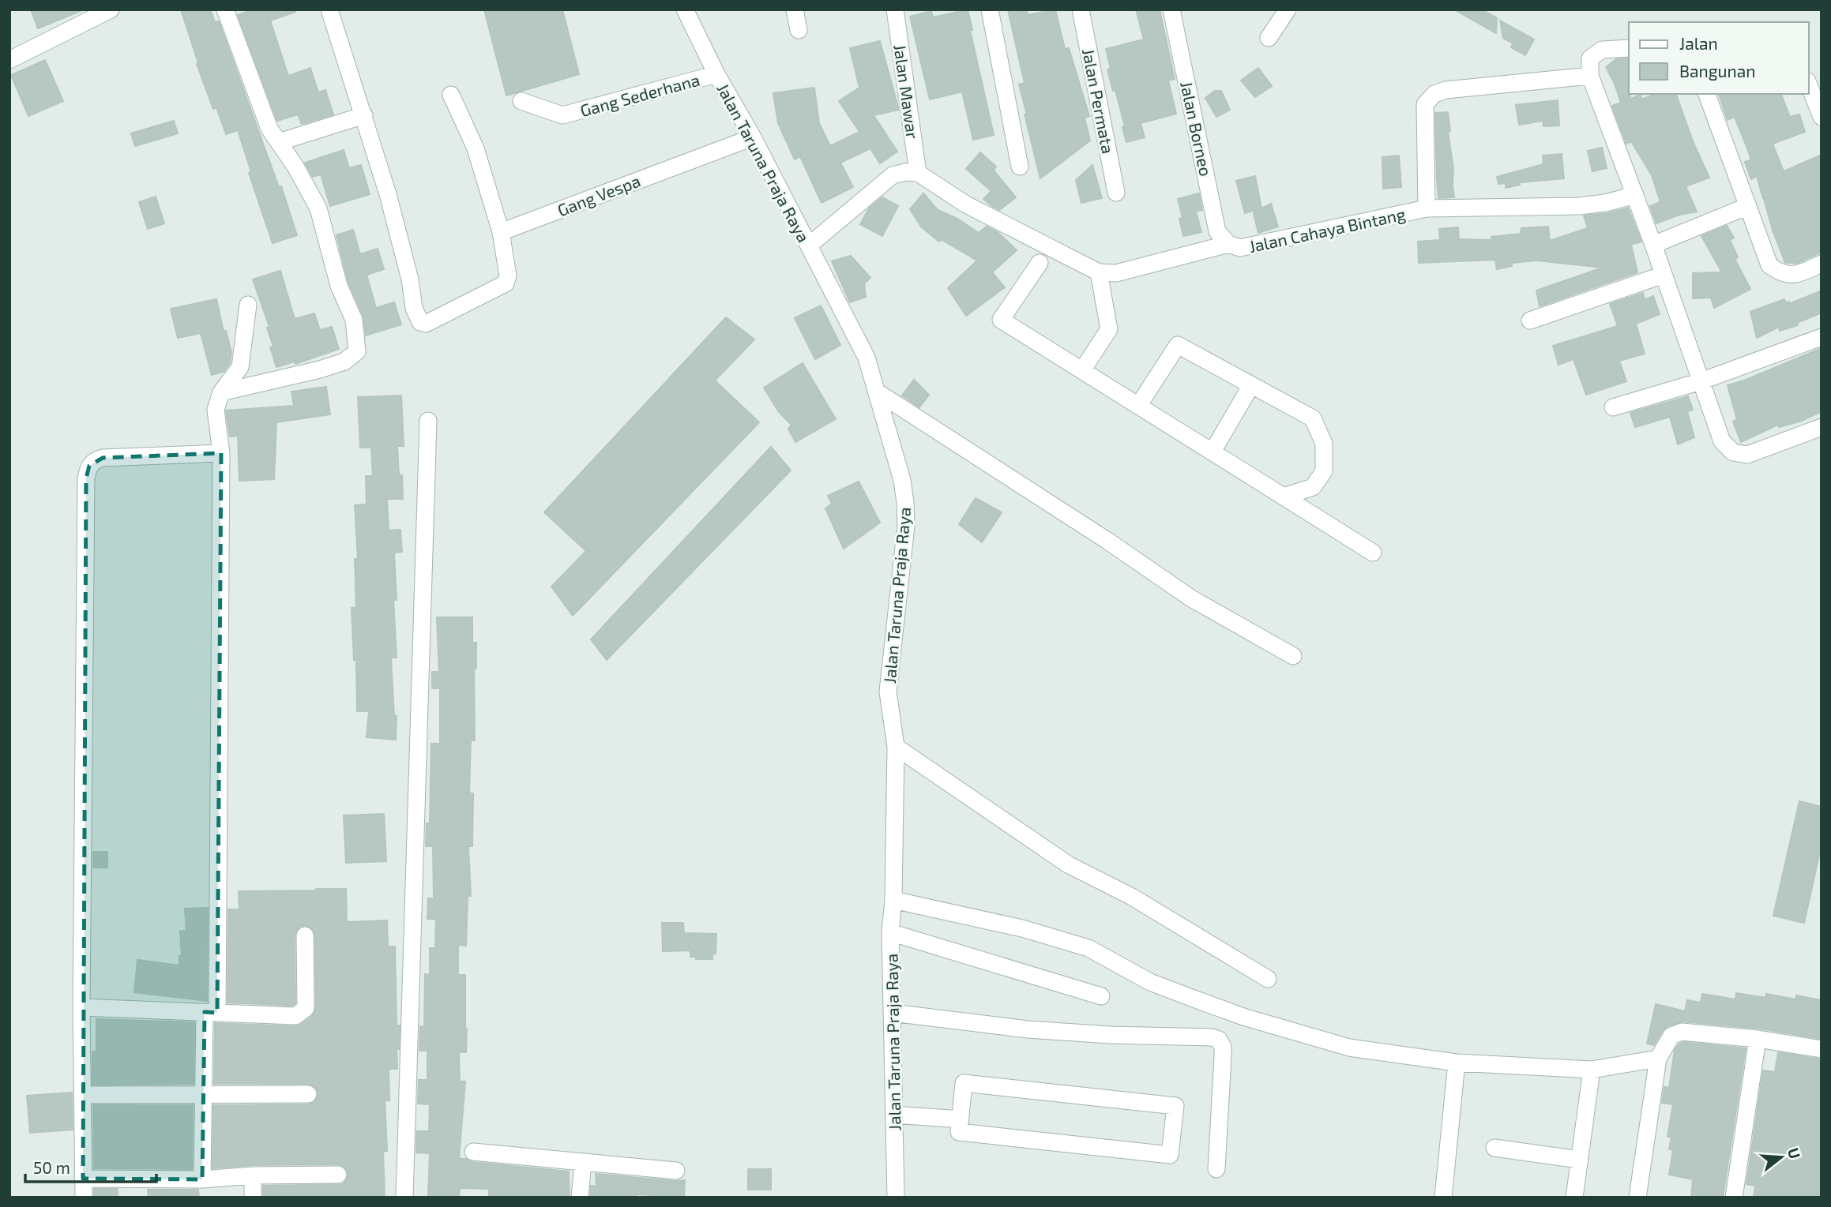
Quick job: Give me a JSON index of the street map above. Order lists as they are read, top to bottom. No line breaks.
{"streets":{"street":["Jalan Mawar","Gang Sederhana","Jalan Permata","Jalan Borneo","Jalan Taruna Praja Raya","Gang Vespa","Jalan Cahaya Bintang"]},"crossings":[["Gang Sederhana","Jalan Taruna Praja Raya"],["Jalan Borneo","Jalan Cahaya Bintang"],["Jalan Taruna Praja Raya","Gang Vespa"]],"legend":["Jalan","Bangunan"],"scale_bar":"50 m","north":"right"}
